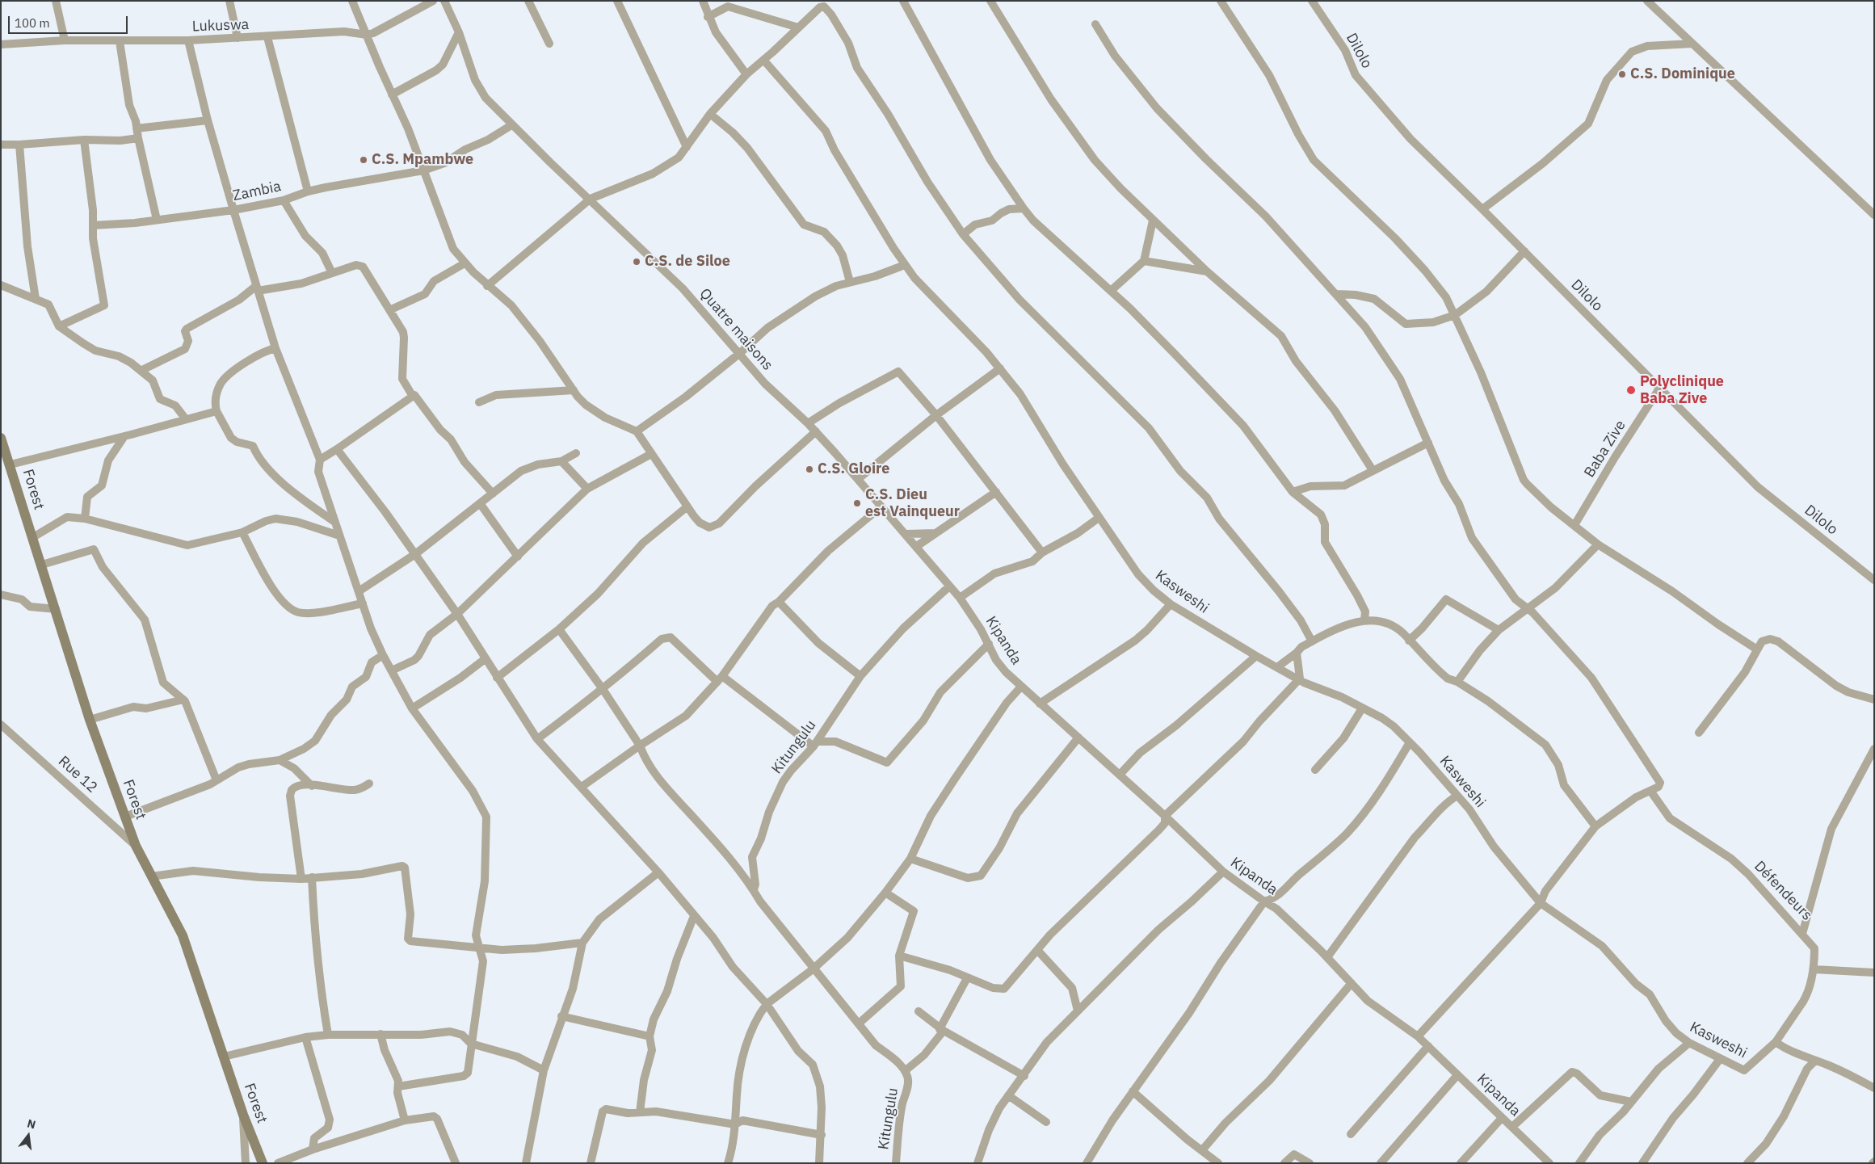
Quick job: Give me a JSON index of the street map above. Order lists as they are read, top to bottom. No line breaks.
{"streets":{"street":["Lukuswa","Dilolo","Zambia","Quatre maisons","Baba Zive","Forest","Kasweshi","Kipanda","Kitungulu","Rue 12","Défendeurs"]},"crossings":[["Dilolo","Baba Zive"],["Zambia","Quatre maisons"],["Quatre maisons","Kipanda"],["Quatre maisons","Kitungulu"],["Forest","Rue 12"]],"places":["C.S. Dominique","C.S. Mpambwe","C.S. de Siloe","Polyclinique Baba Zive","C.S. Gloire","C.S. Dieu est Vainqueur"],"scale_bar":"100 m","north":"top"}
